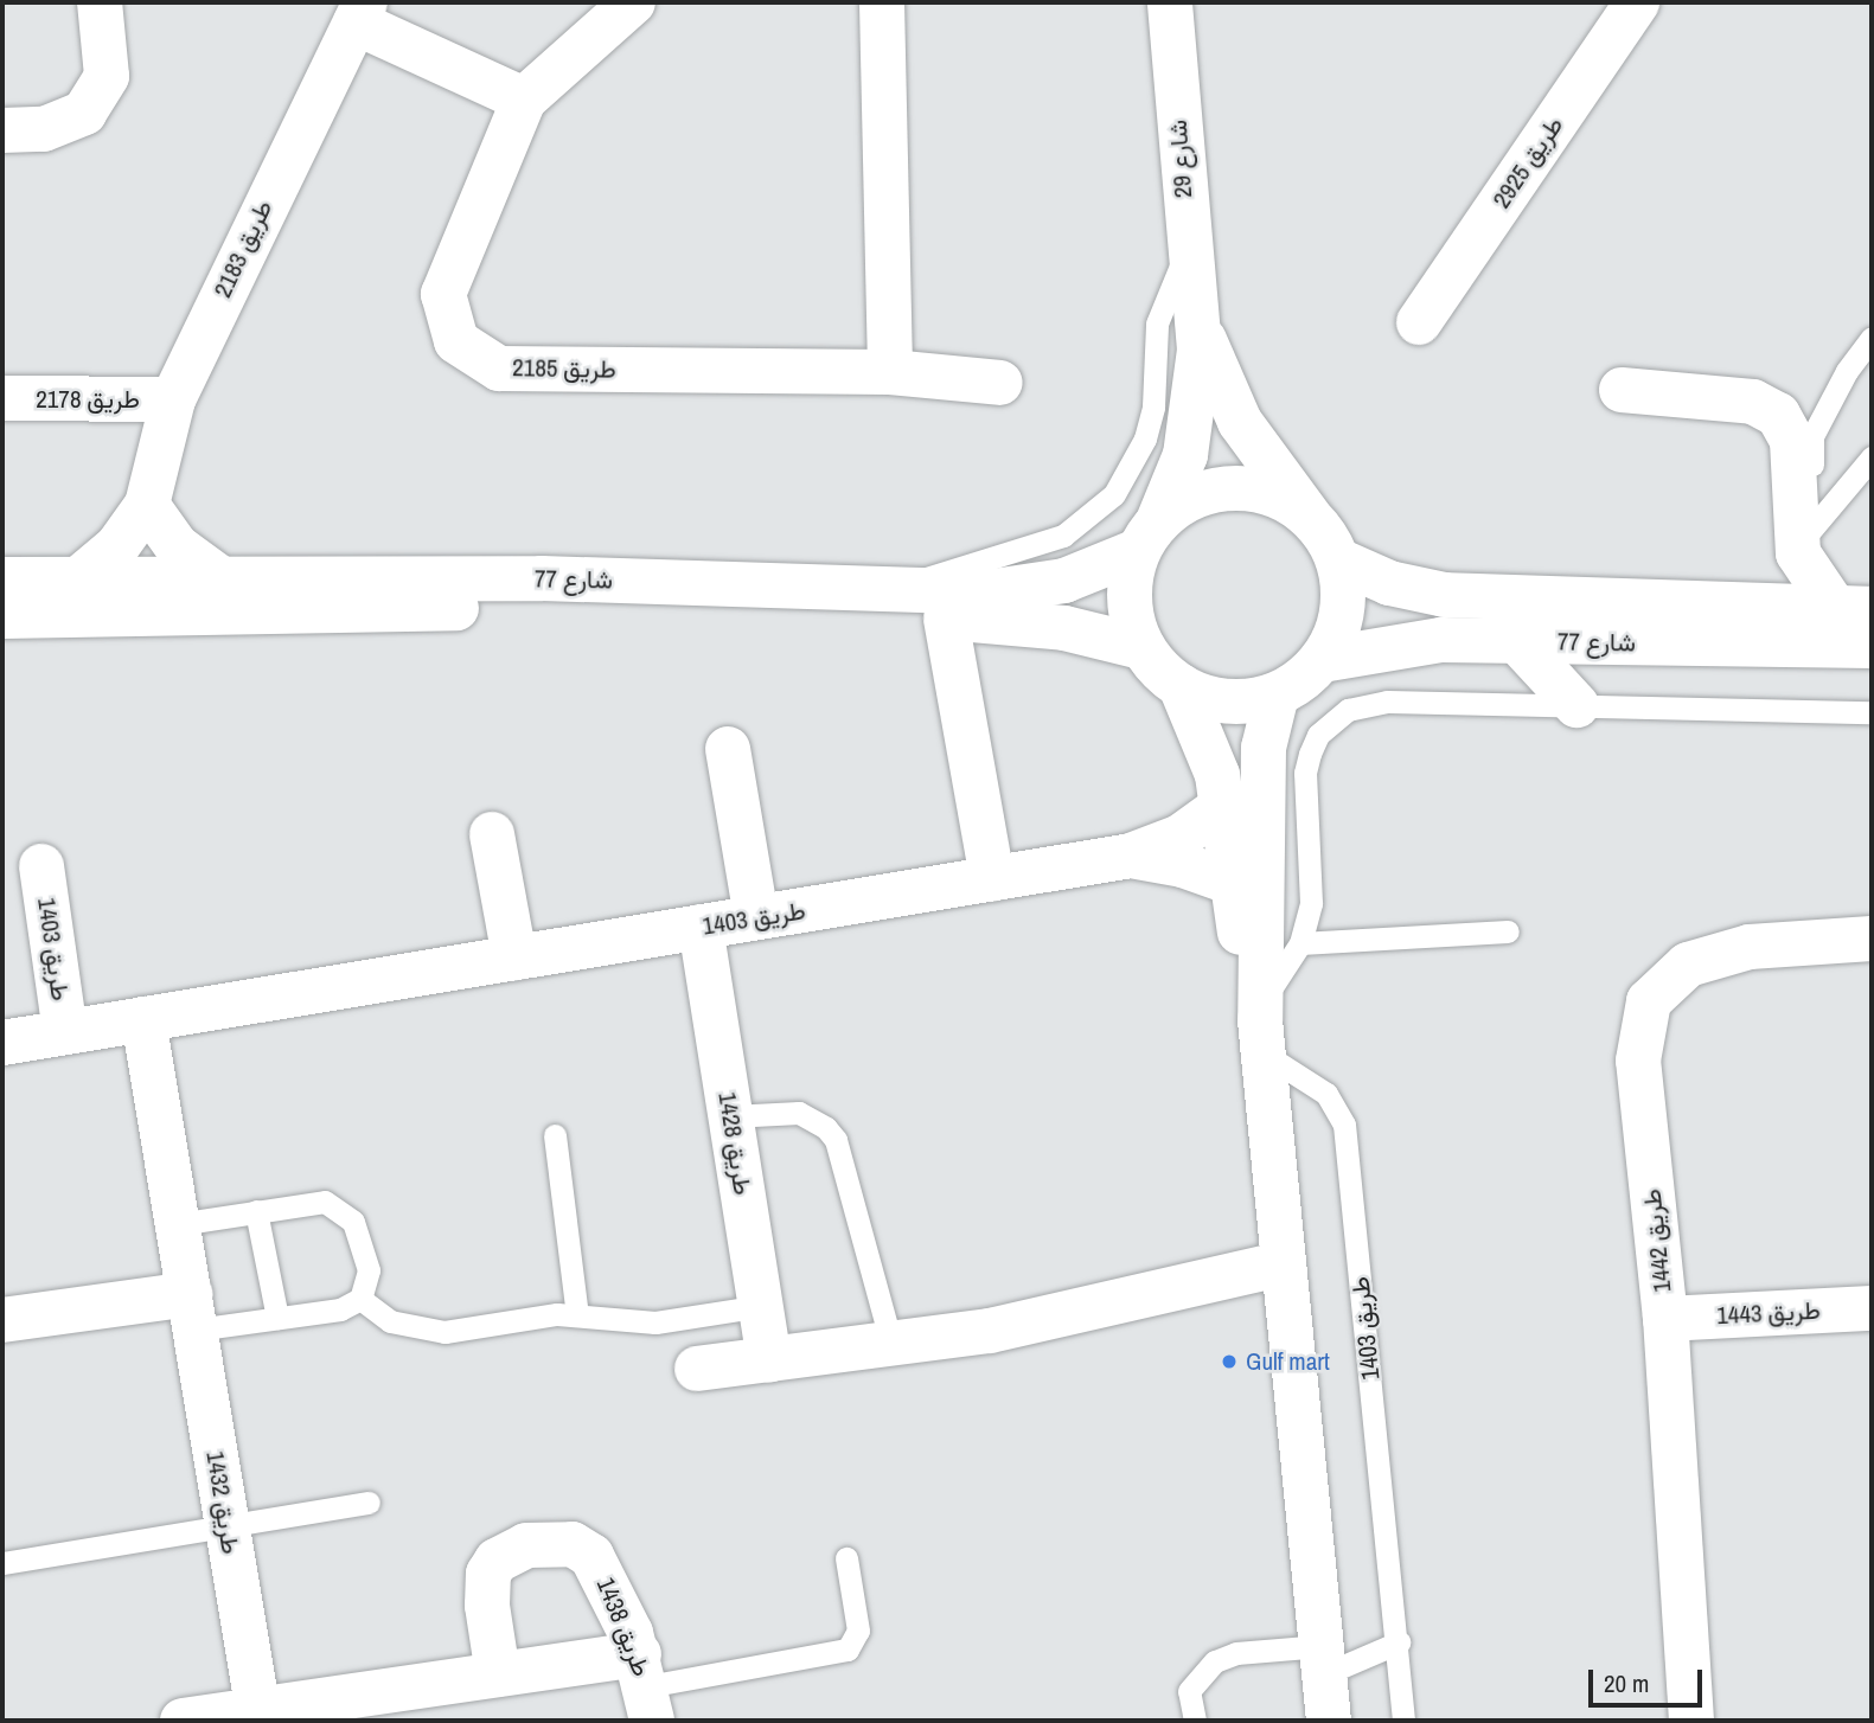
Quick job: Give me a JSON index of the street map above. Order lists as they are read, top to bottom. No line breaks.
{"streets":{"street":["شارع 29","طريق 2925","طريق 2183","طريق 2185","طريق 2178","شارع 77","طريق 1403","طريق 1428","طريق 1442","طريق 1443","طريق 1432","طريق 1438"]},"crossings":[["شارع 29","شارع 77"],["طريق 2183","طريق 2178"],["طريق 2183","شارع 77"],["طريق 1403","طريق 1428"],["طريق 1403","طريق 1432"],["طريق 1442","طريق 1443"]],"places":["Gulf mart"],"scale_bar":"20 m"}
